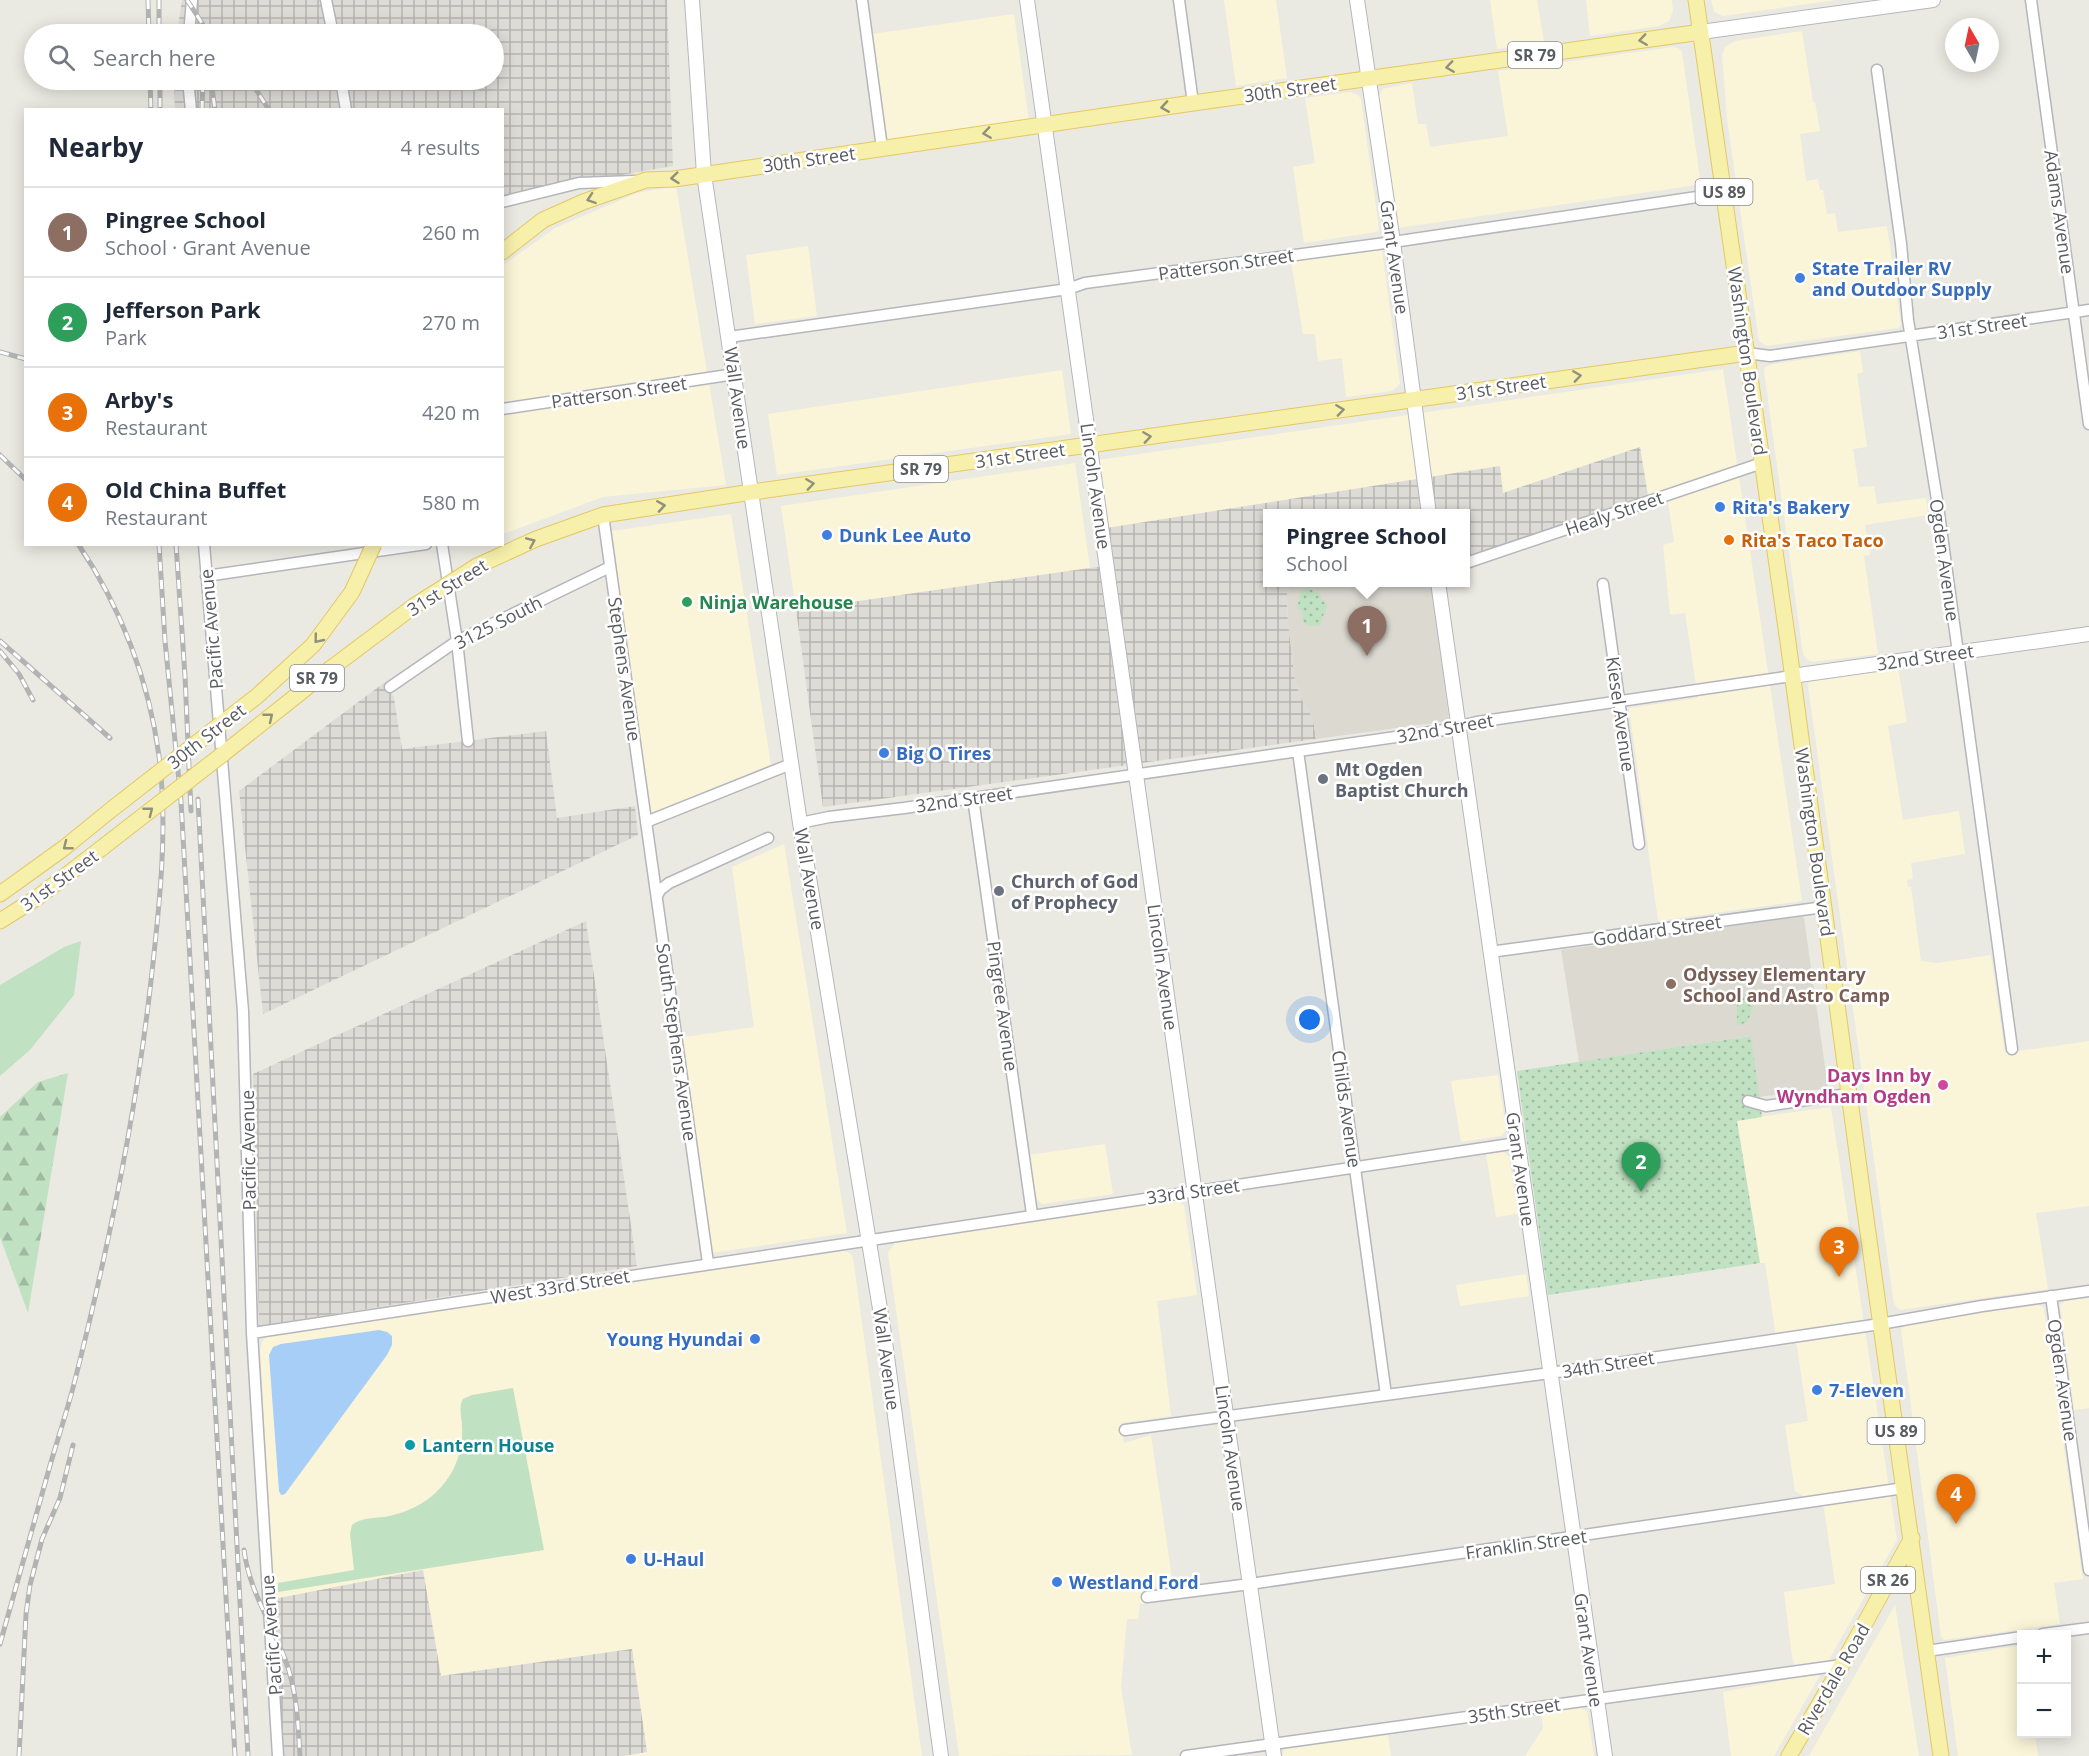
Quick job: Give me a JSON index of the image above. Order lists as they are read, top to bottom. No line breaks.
{"streets":{"main road":["SR 79","30th Street","US 89","31st Street","Washington Boulevard","SR 26","Riverdale Road"],"street":["Adams Avenue","Grant Avenue","Patterson Street","Wall Avenue","Lincoln Avenue","Healy Street","Ogden Avenue","3125 South","Pacific Avenue","32nd Street","Stephens Avenue","Kiesel Avenue","Goddard Street","Pingree Avenue","South Stephens Avenue","Childs Avenue","33rd Street","West 33rd Street","34th Street","Franklin Street","35th Street"]},"crossings":[["30th Street","Grant Avenue"],["30th Street","Washington Boulevard"],["30th Street","Wall Avenue"],["30th Street","Lincoln Avenue"],["Adams Avenue","31st Street"],["Grant Avenue","Patterson Street"],["Grant Avenue","31st Street"],["Grant Avenue","32nd Street"],["Grant Avenue","Goddard Street"],["Grant Avenue","33rd Street"],["Grant Avenue","34th Street"],["Grant Avenue","Franklin Street"],["Grant Avenue","35th Street"],["Patterson Street","Washington Boulevard"],["Patterson Street","Wall Avenue"],["Patterson Street","Lincoln Avenue"],["31st Street","Washington Boulevard"],["31st Street","Wall Avenue"],["31st Street","Lincoln Avenue"],["31st Street","Ogden Avenue"],["31st Street","Stephens Avenue"],["Washington Boulevard","Healy Street"],["Washington Boulevard","32nd Street"],["Washington Boulevard","Goddard Street"],["Washington Boulevard","34th Street"],["Washington Boulevard","Franklin Street"],["Washington Boulevard","Riverdale Road"],["Wall Avenue","32nd Street"],["Wall Avenue","33rd Street"],["Wall Avenue","West 33rd Street"],["Lincoln Avenue","32nd Street"],["Lincoln Avenue","33rd Street"],["Lincoln Avenue","34th Street"],["Lincoln Avenue","Franklin Street"],["Lincoln Avenue","35th Street"],["Ogden Avenue","32nd Street"],["Ogden Avenue","34th Street"],["3125 South","Stephens Avenue"],["Pacific Avenue","West 33rd Street"],["32nd Street","Kiesel Avenue"],["32nd Street","Pingree Avenue"],["32nd Street","Childs Avenue"],["Stephens Avenue","South Stephens Avenue"],["Pingree Avenue","33rd Street"],["South Stephens Avenue","West 33rd Street"],["Childs Avenue","33rd Street"],["Childs Avenue","34th Street"],["33rd Street","West 33rd Street"],["Riverdale Road","35th Street"]],"one_way":["30th Street","31st Street"],"places":["State Trailer RV and Outdoor Supply","Rita's Bakery","Dunk Lee Auto","Rita's Taco Taco","Ninja Warehouse","Big O Tires","Mt Ogden Baptist Church","Church of God of Prophecy","Odyssey Elementary School and Astro Camp","Days Inn by Wyndham Ogden","Young Hyundai","7-Eleven","Lantern House","U-Haul","Westland Ford"],"north":"top","page":{"search":"Search here","heading":["Nearby","4 results"],"list":[{"mark":"1","name":"Pingree School","note":"School · Grant Avenue","value":"260 m"},{"mark":"2","name":"Jefferson Park","note":"Park","value":"270 m"},{"mark":"3","name":"Arby's","note":"Restaurant","value":"420 m"},{"mark":"4","name":"Old China Buffet","note":"Restaurant","value":"580 m"}],"popup":["Pingree School","School"],"pins":["1","2","3","4"],"map_buttons":["+","−"]}}
